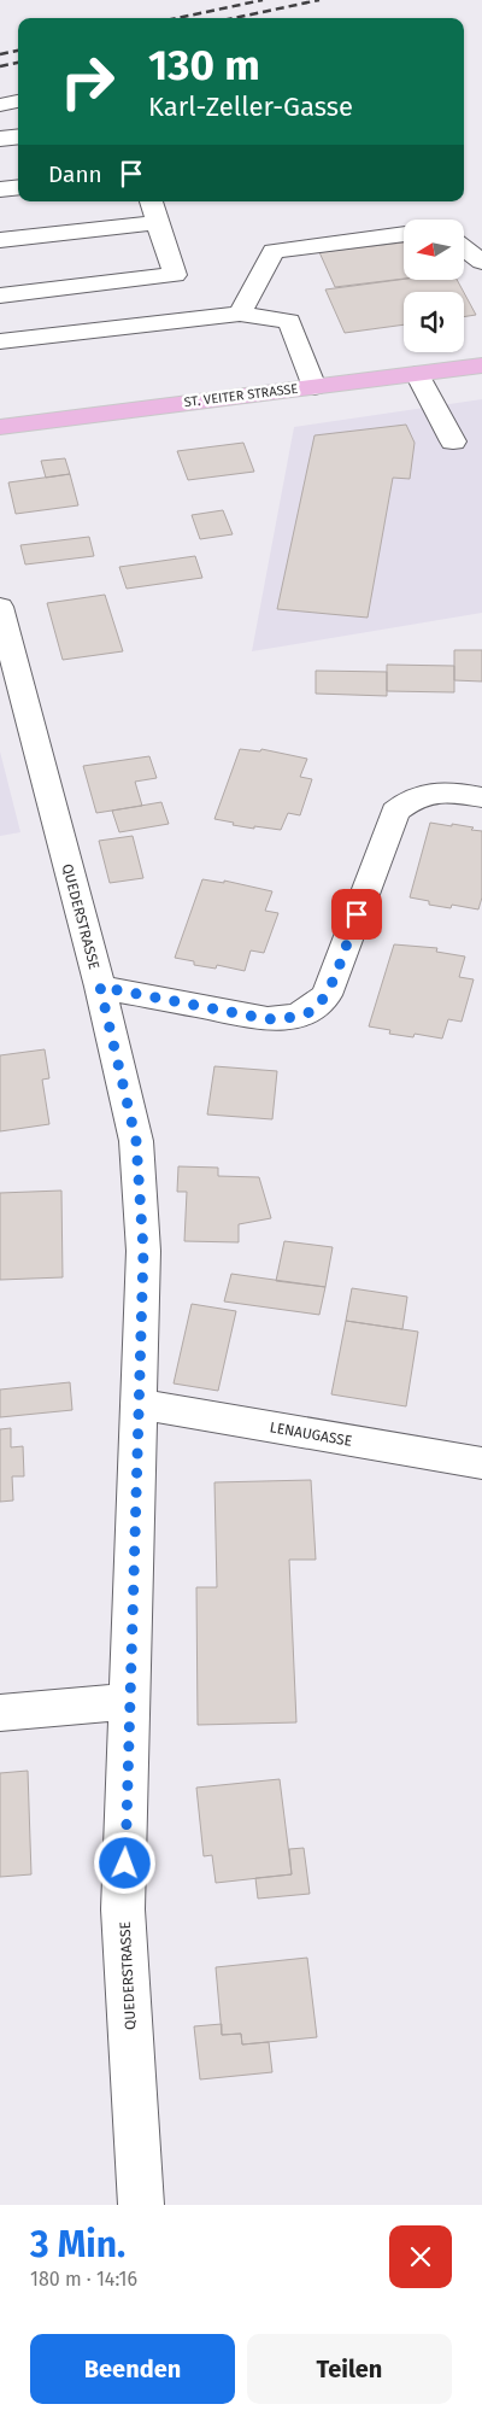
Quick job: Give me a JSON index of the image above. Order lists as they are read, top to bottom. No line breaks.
{"streets":{"main road":["ST. VEITER STRASSE"],"street":["QUEDERSTRASSE","LENAUGASSE"]},"crossings":[["QUEDERSTRASSE","LENAUGASSE"]],"north":"left","page":{"turn":["130 m","Karl-Zeller-Gasse"],"then":"Dann","heading":["3 Min.","180 m · 14:16"],"buttons":["Beenden","Teilen"]}}
